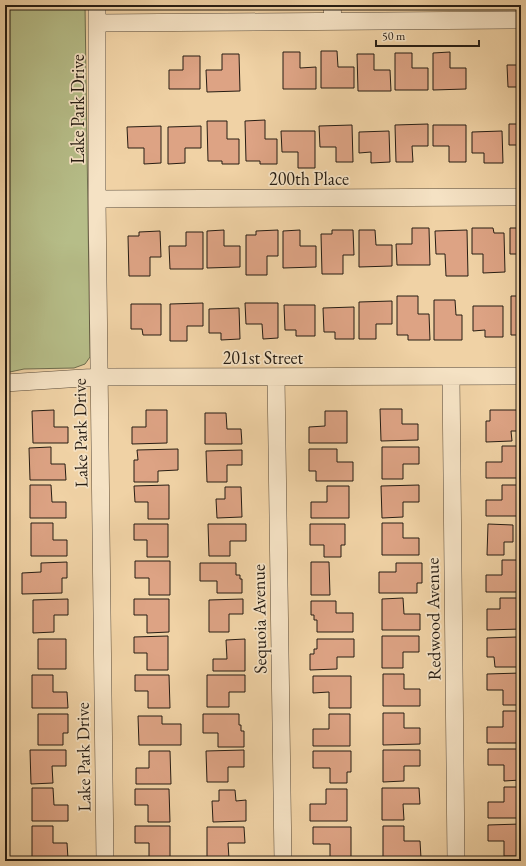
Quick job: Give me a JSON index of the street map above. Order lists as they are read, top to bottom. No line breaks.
{"streets":{"street":["Lake Park Drive","200th Place","201st Street","Sequoia Avenue","Redwood Avenue"]},"crossings":[["Lake Park Drive","200th Place"],["Lake Park Drive","201st Street"],["201st Street","Sequoia Avenue"],["201st Street","Redwood Avenue"]],"scale_bar":"50 m"}
